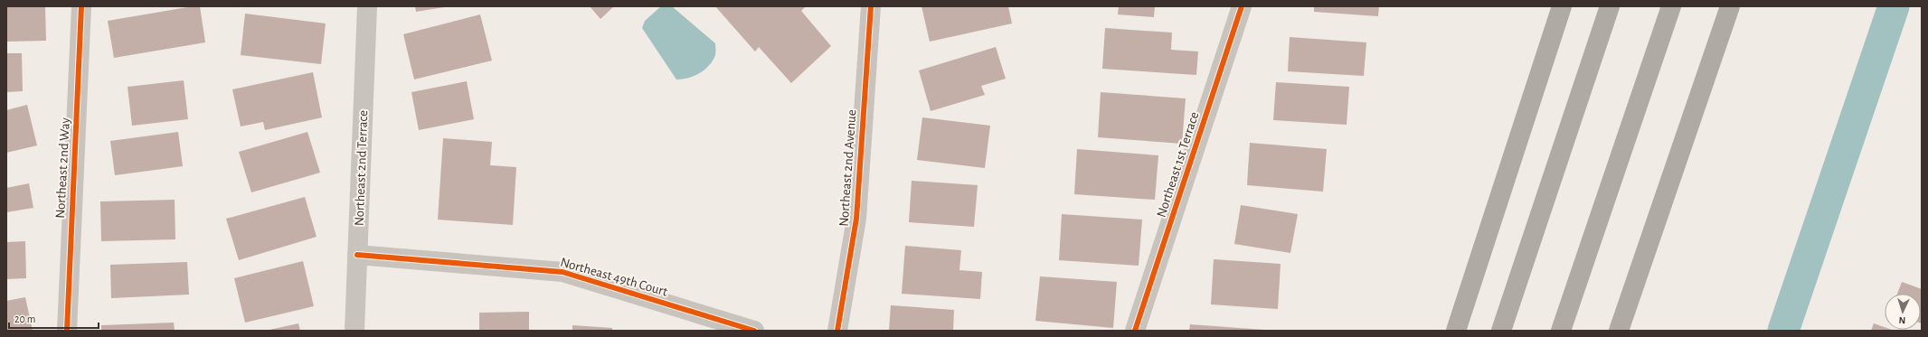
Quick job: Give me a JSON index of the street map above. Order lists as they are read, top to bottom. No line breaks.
{"streets":{"street":["Northeast 1st Terrace","Northeast 2nd Way","Northeast 2nd Terrace","Northeast 2nd Avenue","Northeast 49th Court"]},"crossings":[["Northeast 2nd Terrace","Northeast 49th Court"]],"scale_bar":"20 m","north":"bottom"}
